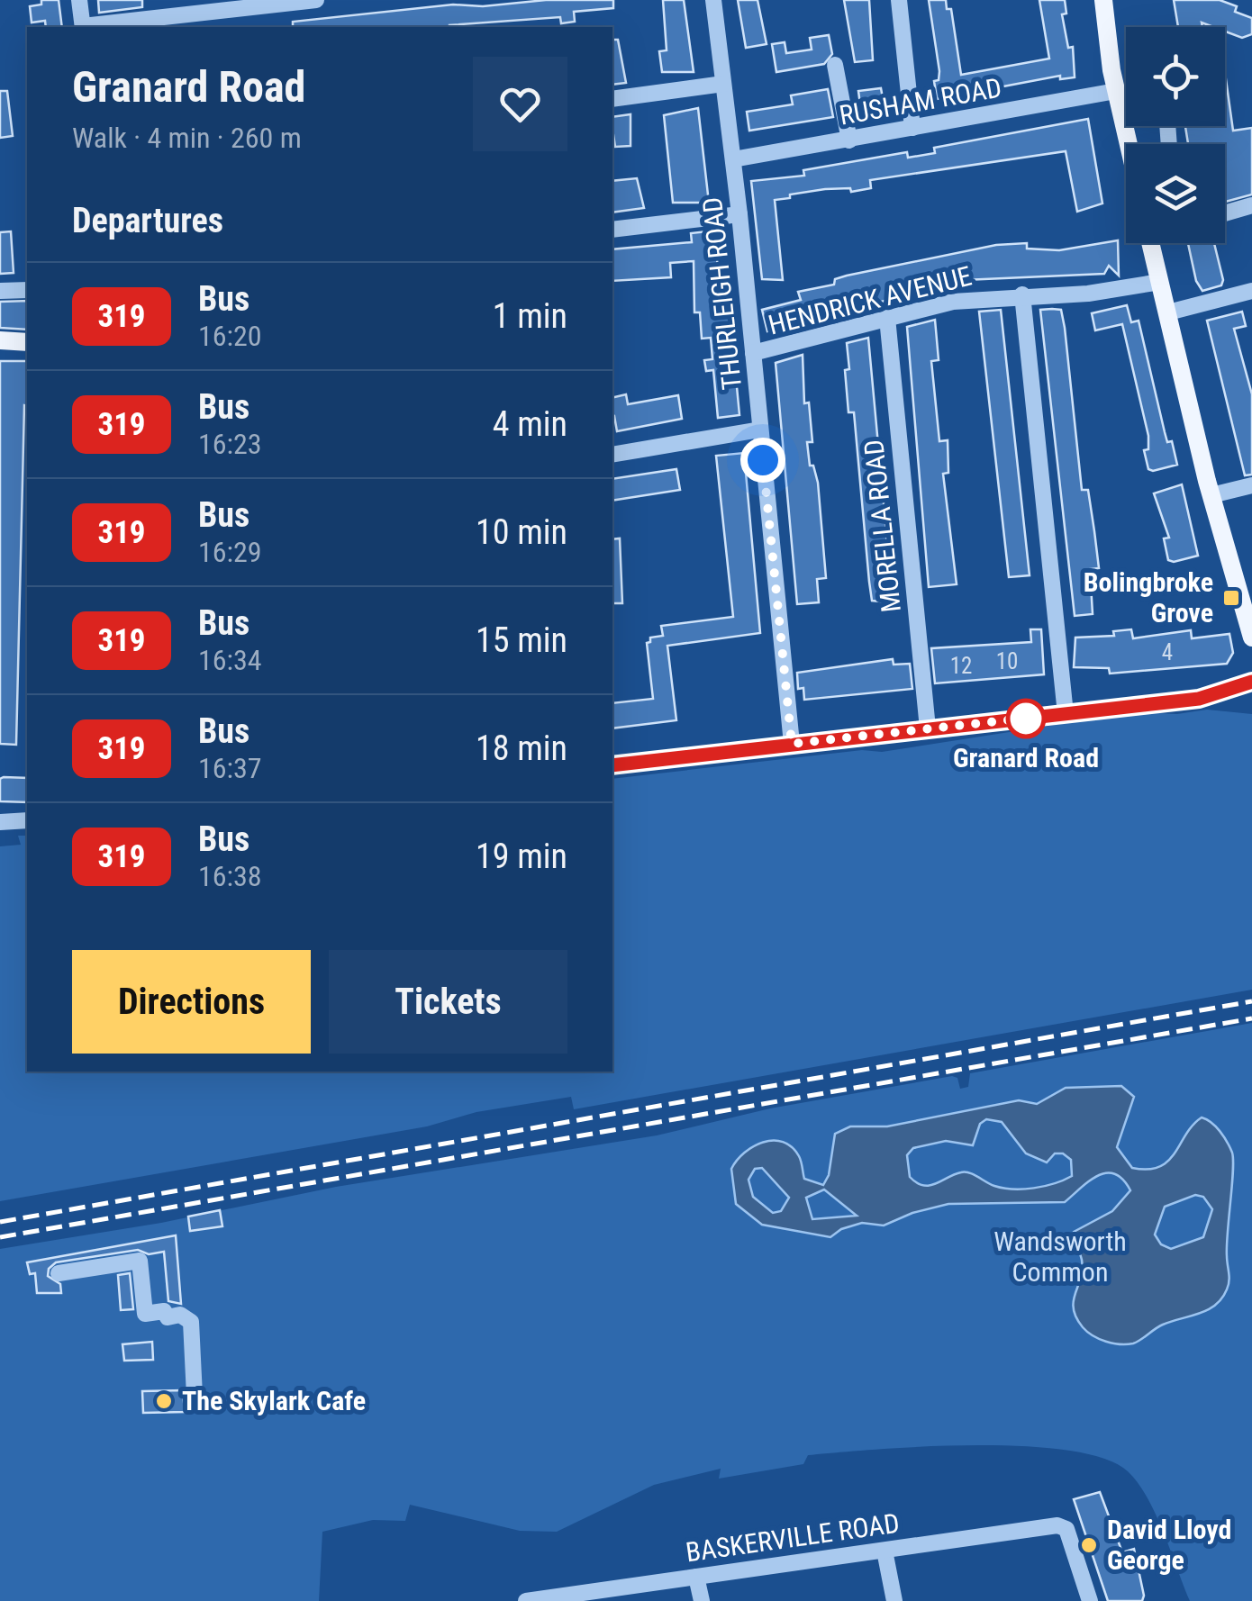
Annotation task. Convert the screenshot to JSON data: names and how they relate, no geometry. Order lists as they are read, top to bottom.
{
  "streets": {
    "street": [
      "RUSHAM ROAD",
      "THURLEIGH ROAD",
      "HENDRICK AVENUE",
      "MORELLA ROAD",
      "BASKERVILLE ROAD"
    ]
  },
  "crossings": [
    ["RUSHAM ROAD", "THURLEIGH ROAD"],
    ["THURLEIGH ROAD", "HENDRICK AVENUE"],
    ["HENDRICK AVENUE", "MORELLA ROAD"]
  ],
  "parks": ["Wandsworth Common"],
  "places": {
    "transit": ["Bolingbroke Grove"],
    "other": ["Granard Road", "The Skylark Cafe", "David Lloyd George"]
  },
  "lines": ["bus line 319"],
  "house_numbers": ["4", "10", "12"],
  "page": {
    "heading": [
      ["Granard Road", "Walk · 4 min · 260 m"],
      "Departures"
    ],
    "list": [
      {
        "mark": "319",
        "name": "Bus",
        "note": "16:20",
        "value": "1 min"
      },
      {
        "mark": "319",
        "name": "Bus",
        "note": "16:23",
        "value": "4 min"
      },
      {
        "mark": "319",
        "name": "Bus",
        "note": "16:29",
        "value": "10 min"
      },
      {
        "mark": "319",
        "name": "Bus",
        "note": "16:34",
        "value": "15 min"
      },
      {
        "mark": "319",
        "name": "Bus",
        "note": "16:37",
        "value": "18 min"
      },
      {
        "mark": "319",
        "name": "Bus",
        "note": "16:38",
        "value": "19 min"
      }
    ],
    "buttons": ["Directions", "Tickets"]
  }
}
